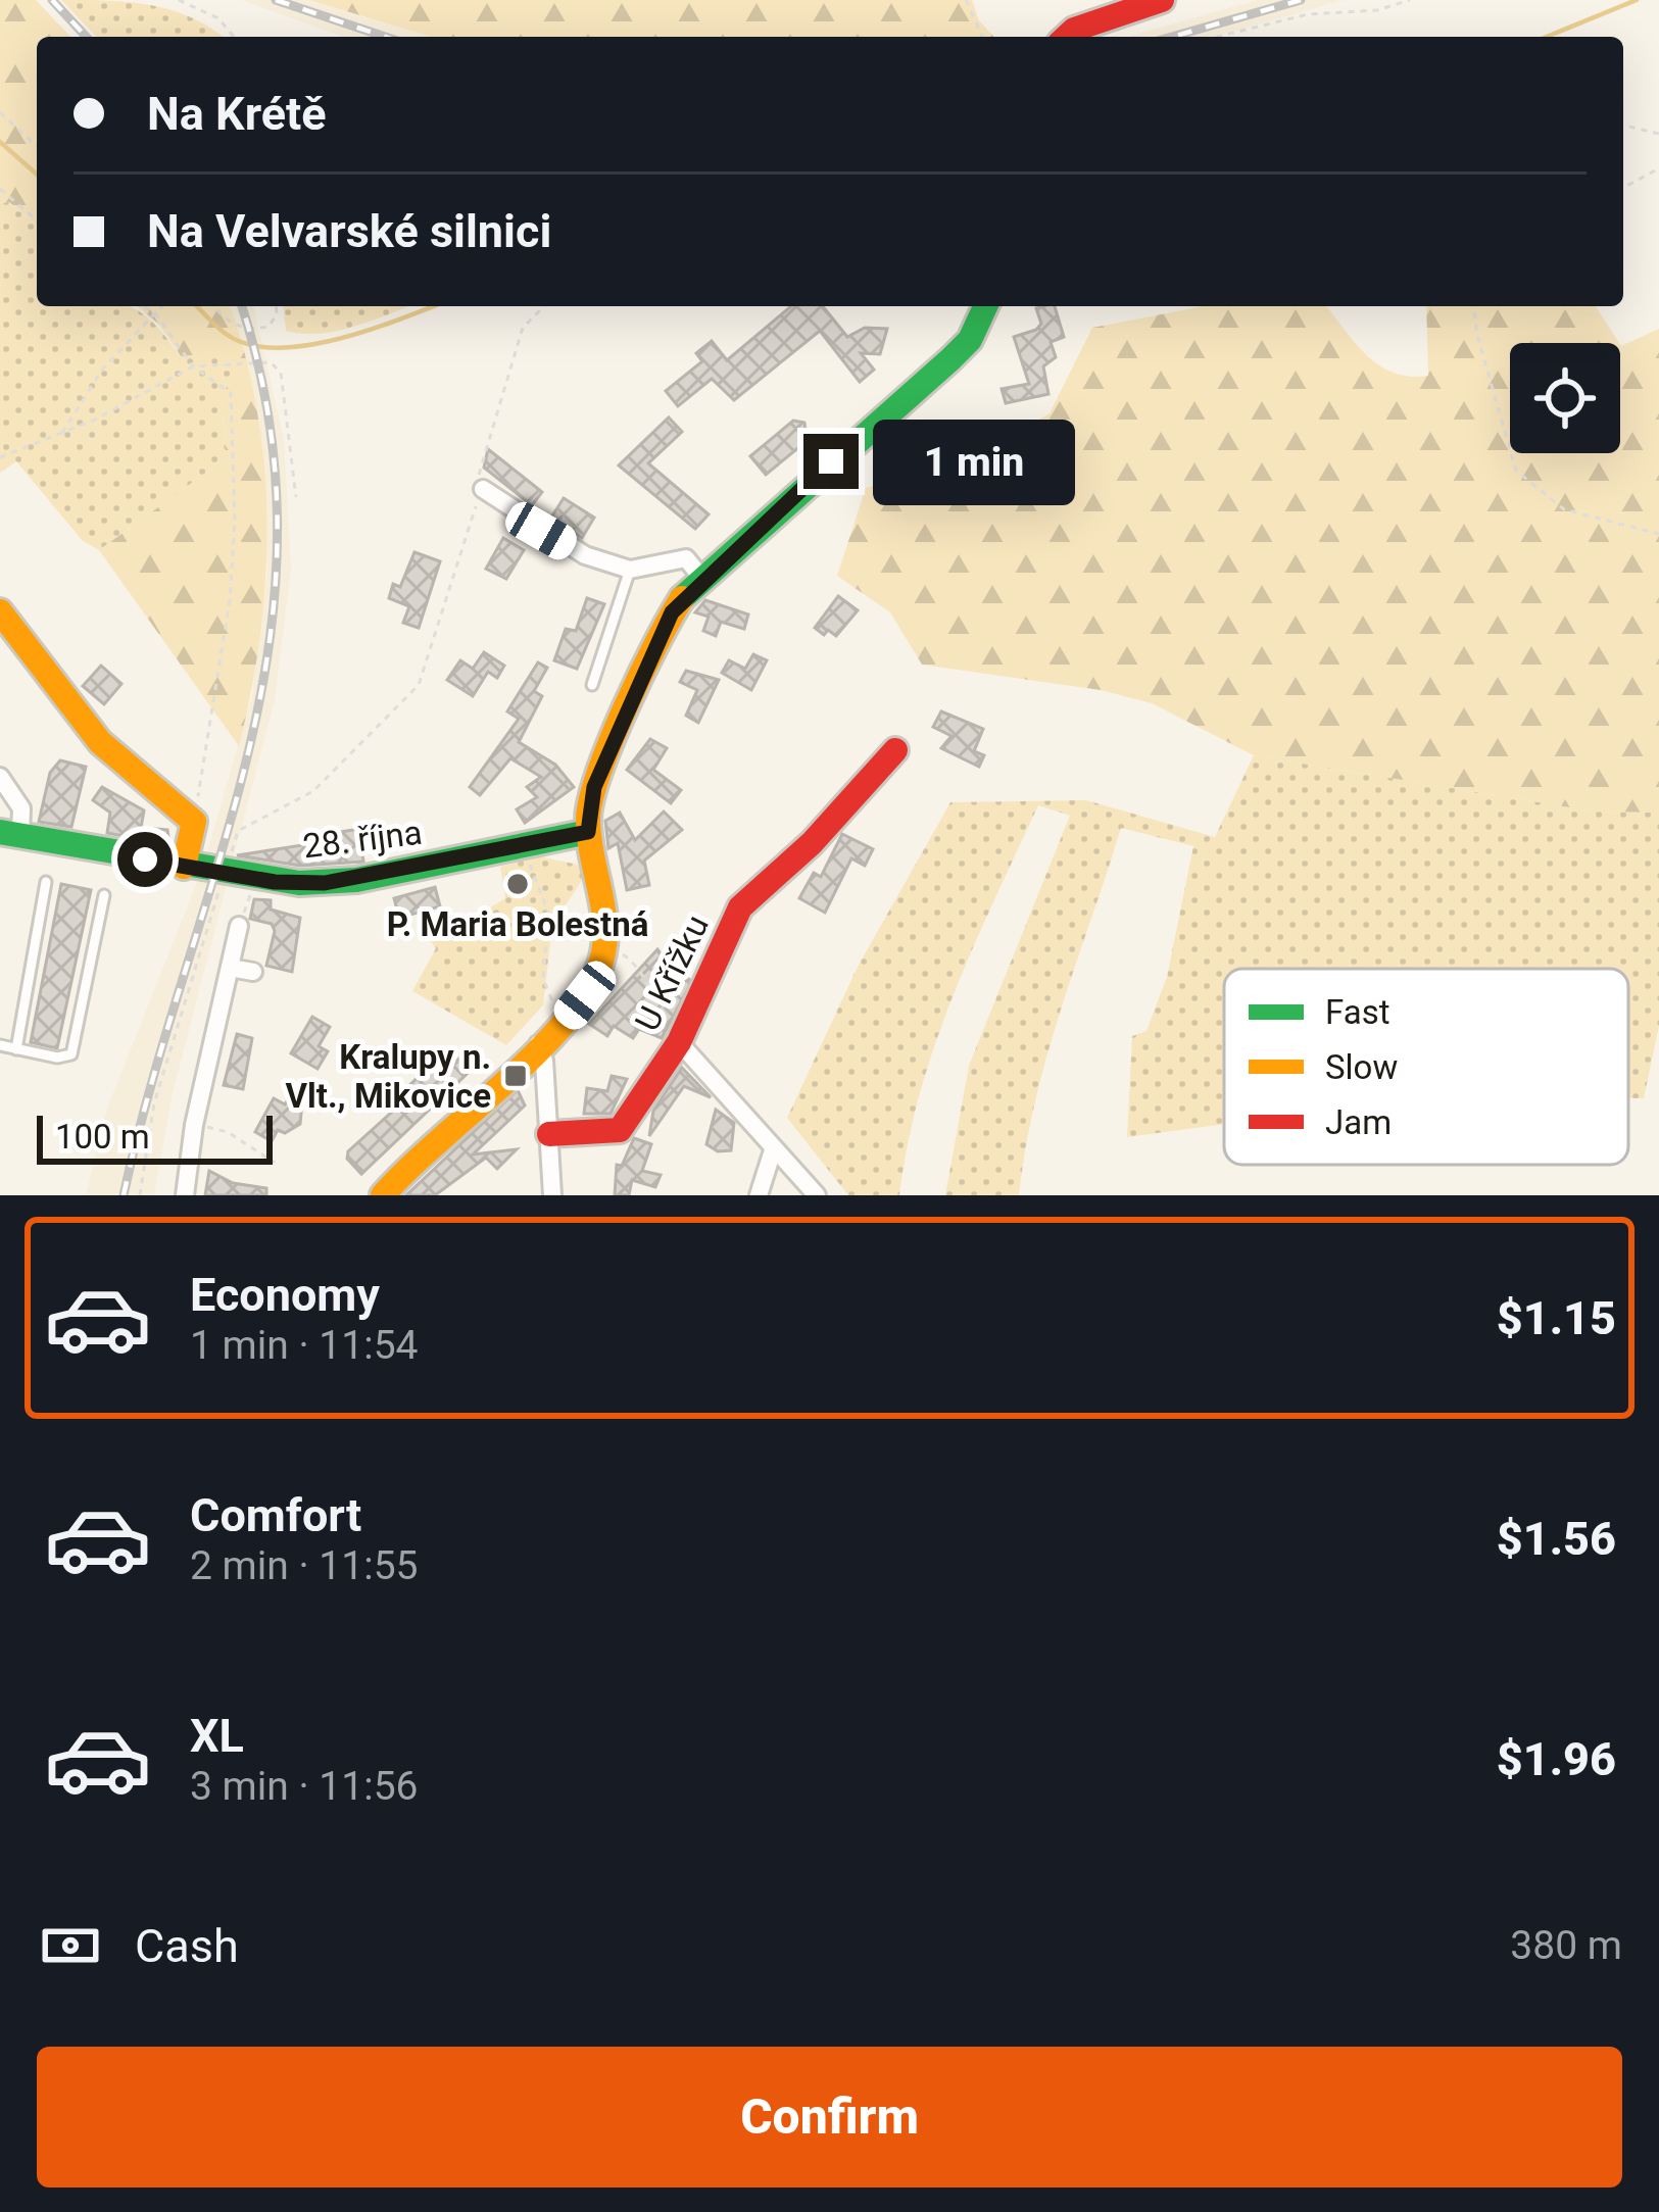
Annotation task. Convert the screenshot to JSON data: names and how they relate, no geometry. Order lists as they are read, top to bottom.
{
  "streets": {
    "main road": ["28. října", "U Křížku"]
  },
  "places": {
    "other": ["P. Maria Bolestná"],
    "transit": ["Kralupy n. Vlt., Mikovice"]
  },
  "legend": ["Fast", "Slow", "Jam"],
  "scale_bar": "100 m",
  "page": {
    "banner": ["Na Krétě", "Na Velvarské silnici"],
    "bubble": "1 min",
    "scale": "100 m",
    "list": [
      {
        "name": "Economy",
        "note": "1 min · 11:54",
        "value": "$1.15"
      },
      {
        "name": "Comfort",
        "note": "2 min · 11:55",
        "value": "$1.56"
      },
      {
        "name": "XL",
        "note": "3 min · 11:56",
        "value": "$1.96"
      }
    ],
    "pay": ["Cash", "380 m"],
    "buttons": "Confirm"
  }
}
